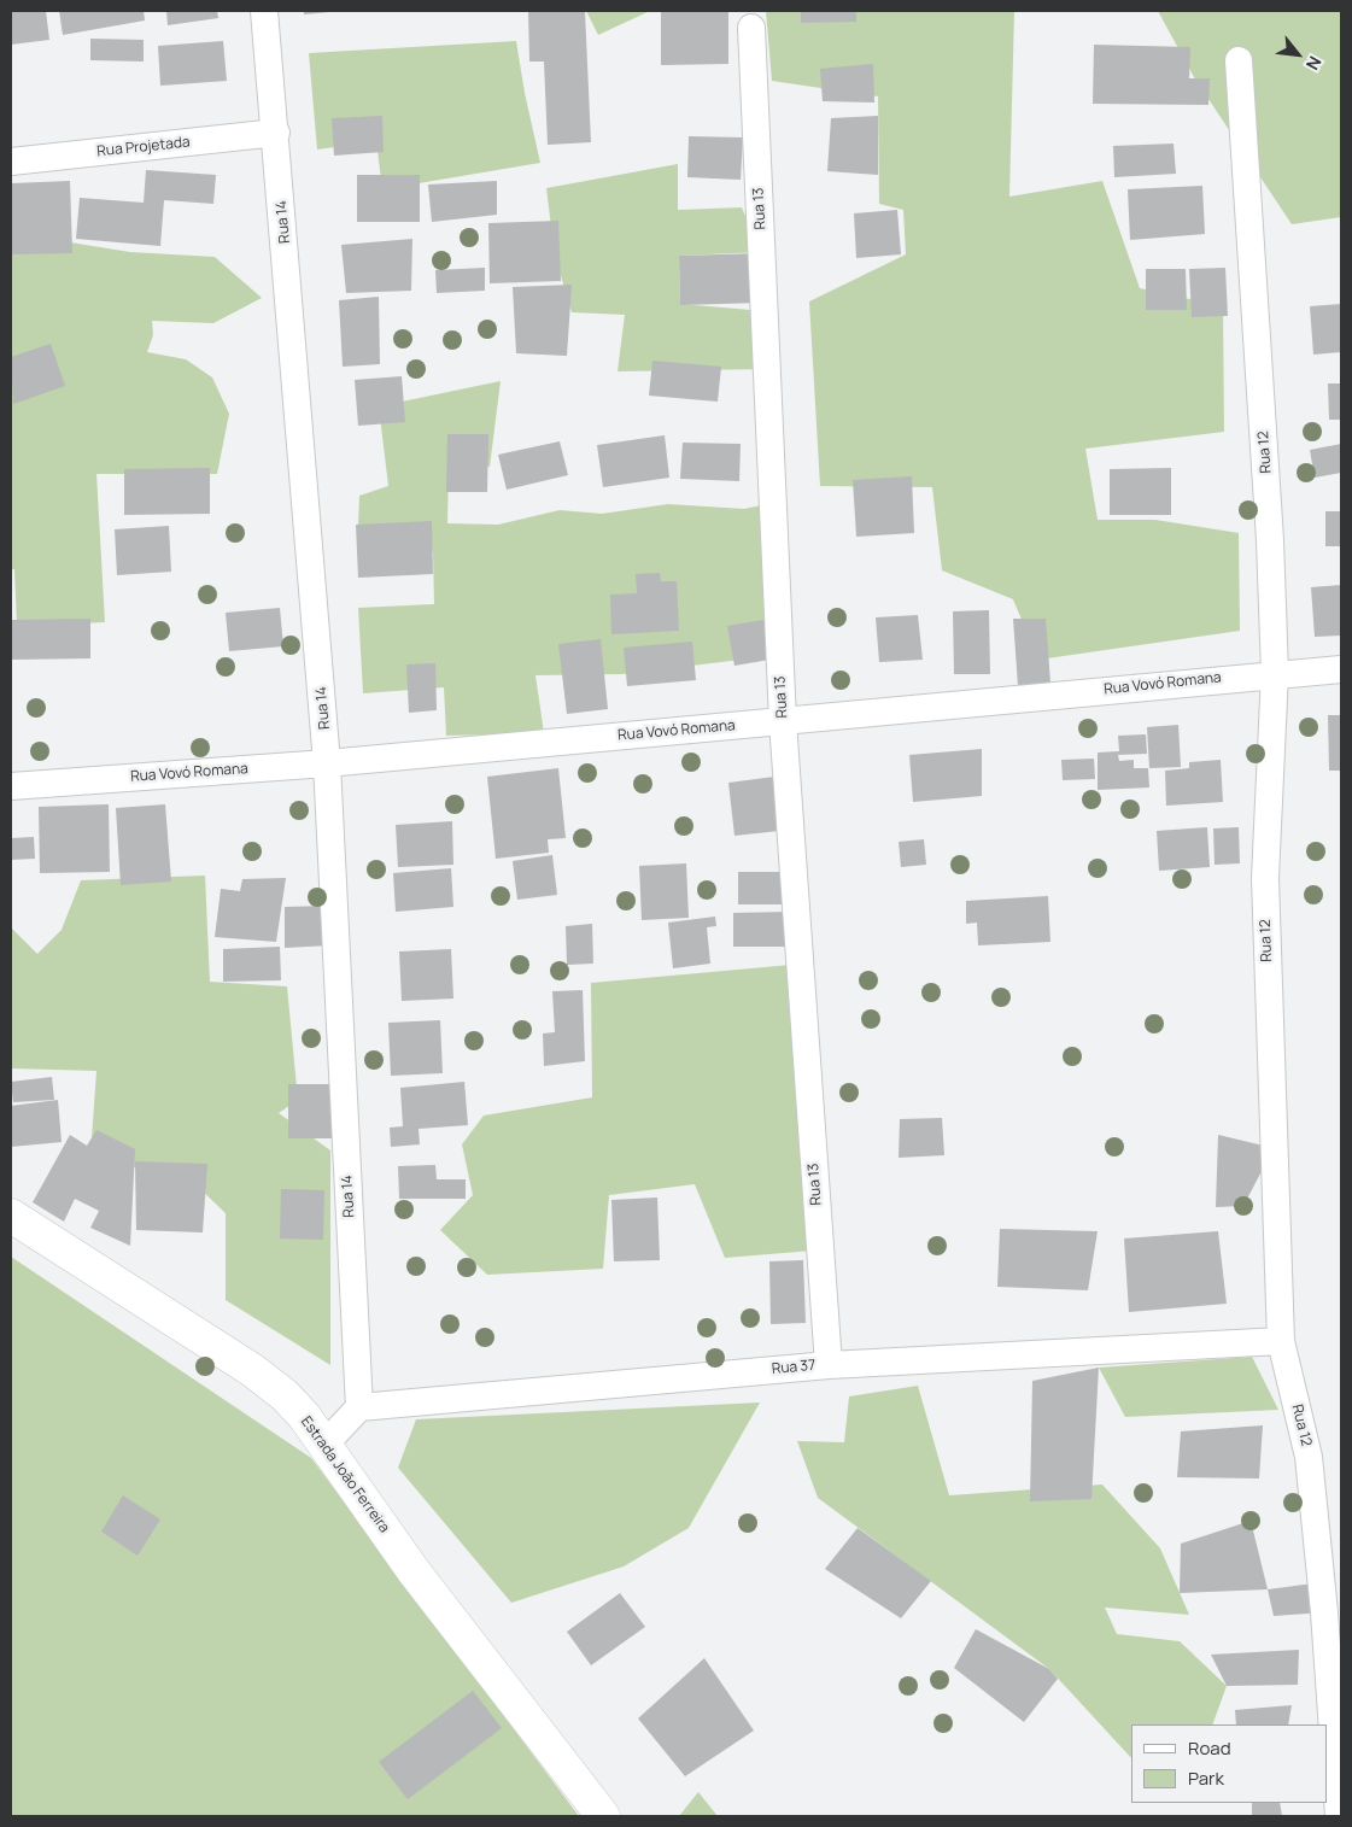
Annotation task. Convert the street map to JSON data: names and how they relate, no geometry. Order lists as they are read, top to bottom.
{
  "streets": {
    "street": [
      "Rua Projetada",
      "Rua 13",
      "Rua 14",
      "Rua 12",
      "Rua Vovó Romana",
      "Rua 37",
      "Estrada João Ferreira"
    ]
  },
  "crossings": [
    ["Rua Projetada", "Rua 14"],
    ["Rua 13", "Rua Vovó Romana"],
    ["Rua 13", "Rua 37"],
    ["Rua 14", "Rua Vovó Romana"],
    ["Rua 14", "Rua 37"],
    ["Rua 12", "Rua Vovó Romana"],
    ["Rua 12", "Rua 37"]
  ],
  "legend": ["Road", "Park"],
  "north": "bottom right"
}
